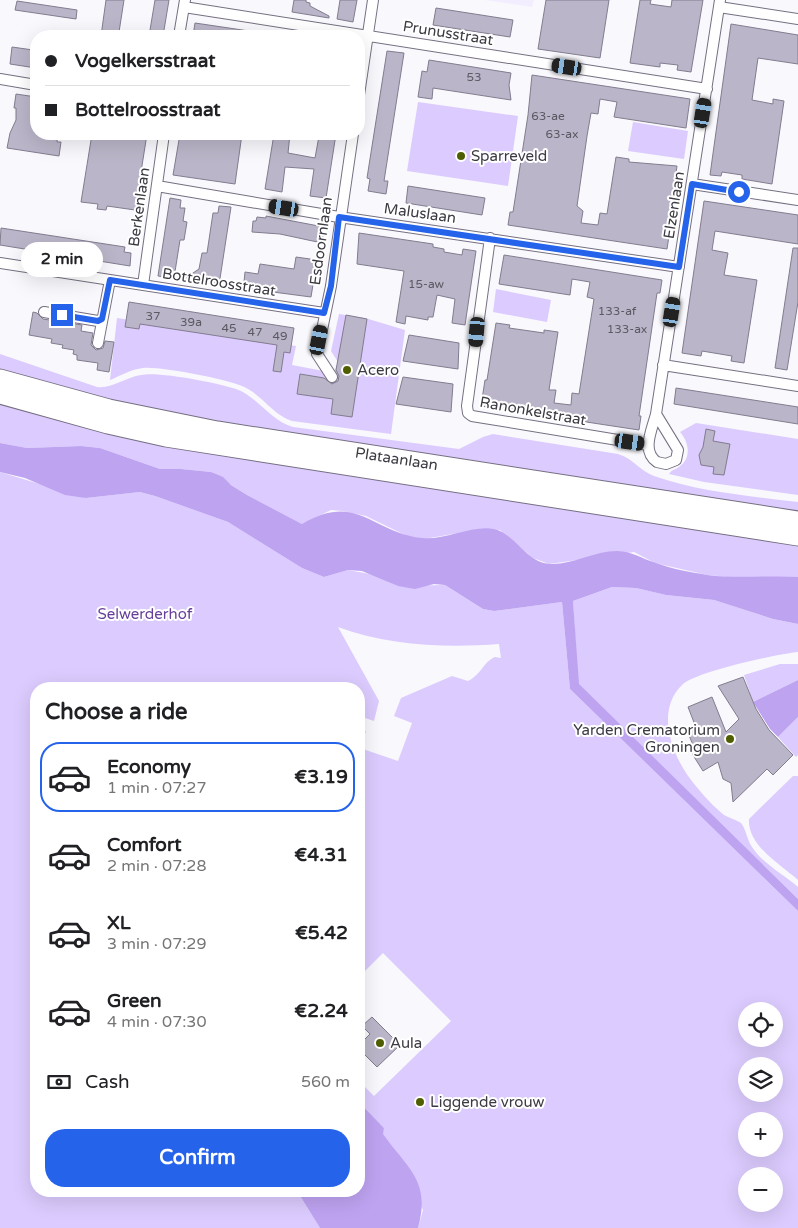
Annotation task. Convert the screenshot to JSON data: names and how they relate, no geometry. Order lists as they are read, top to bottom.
{
  "streets": {
    "highway": ["Plataanlaan"],
    "street": [
      "Prunusstraat",
      "Elzenlaan",
      "Berkenlaan",
      "Maluslaan",
      "Esdoornlaan",
      "Bottelroosstraat",
      "Ranonkelstraat"
    ]
  },
  "crossings": [
    ["Prunusstraat", "Elzenlaan"],
    ["Elzenlaan", "Maluslaan"],
    ["Elzenlaan", "Ranonkelstraat"],
    ["Berkenlaan", "Maluslaan"],
    ["Berkenlaan", "Bottelroosstraat"],
    ["Maluslaan", "Esdoornlaan"],
    ["Maluslaan", "Ranonkelstraat"],
    ["Esdoornlaan", "Bottelroosstraat"]
  ],
  "parks": ["Selwerderhof"],
  "places": [
    "Sparreveld",
    "Acero",
    "Yarden Crematorium Groningen",
    "Aula",
    "Liggende vrouw"
  ],
  "house_numbers": [
    "53",
    "63-ae",
    "63-ax",
    "15-aw",
    "133-af",
    "37",
    "39a",
    "45",
    "133-ax",
    "47",
    "49"
  ],
  "page": {
    "banner": ["Vogelkersstraat", "Bottelroosstraat"],
    "bubble": "2 min",
    "heading": "Choose a ride",
    "list": [
      {
        "name": "Economy",
        "note": "1 min · 07:27",
        "value": "€3.19"
      },
      {
        "name": "Comfort",
        "note": "2 min · 07:28",
        "value": "€4.31"
      },
      {
        "name": "XL",
        "note": "3 min · 07:29",
        "value": "€5.42"
      },
      {
        "name": "Green",
        "note": "4 min · 07:30",
        "value": "€2.24"
      }
    ],
    "map_buttons": ["+", "−"],
    "pay": ["Cash", "560 m"],
    "buttons": "Confirm"
  }
}
